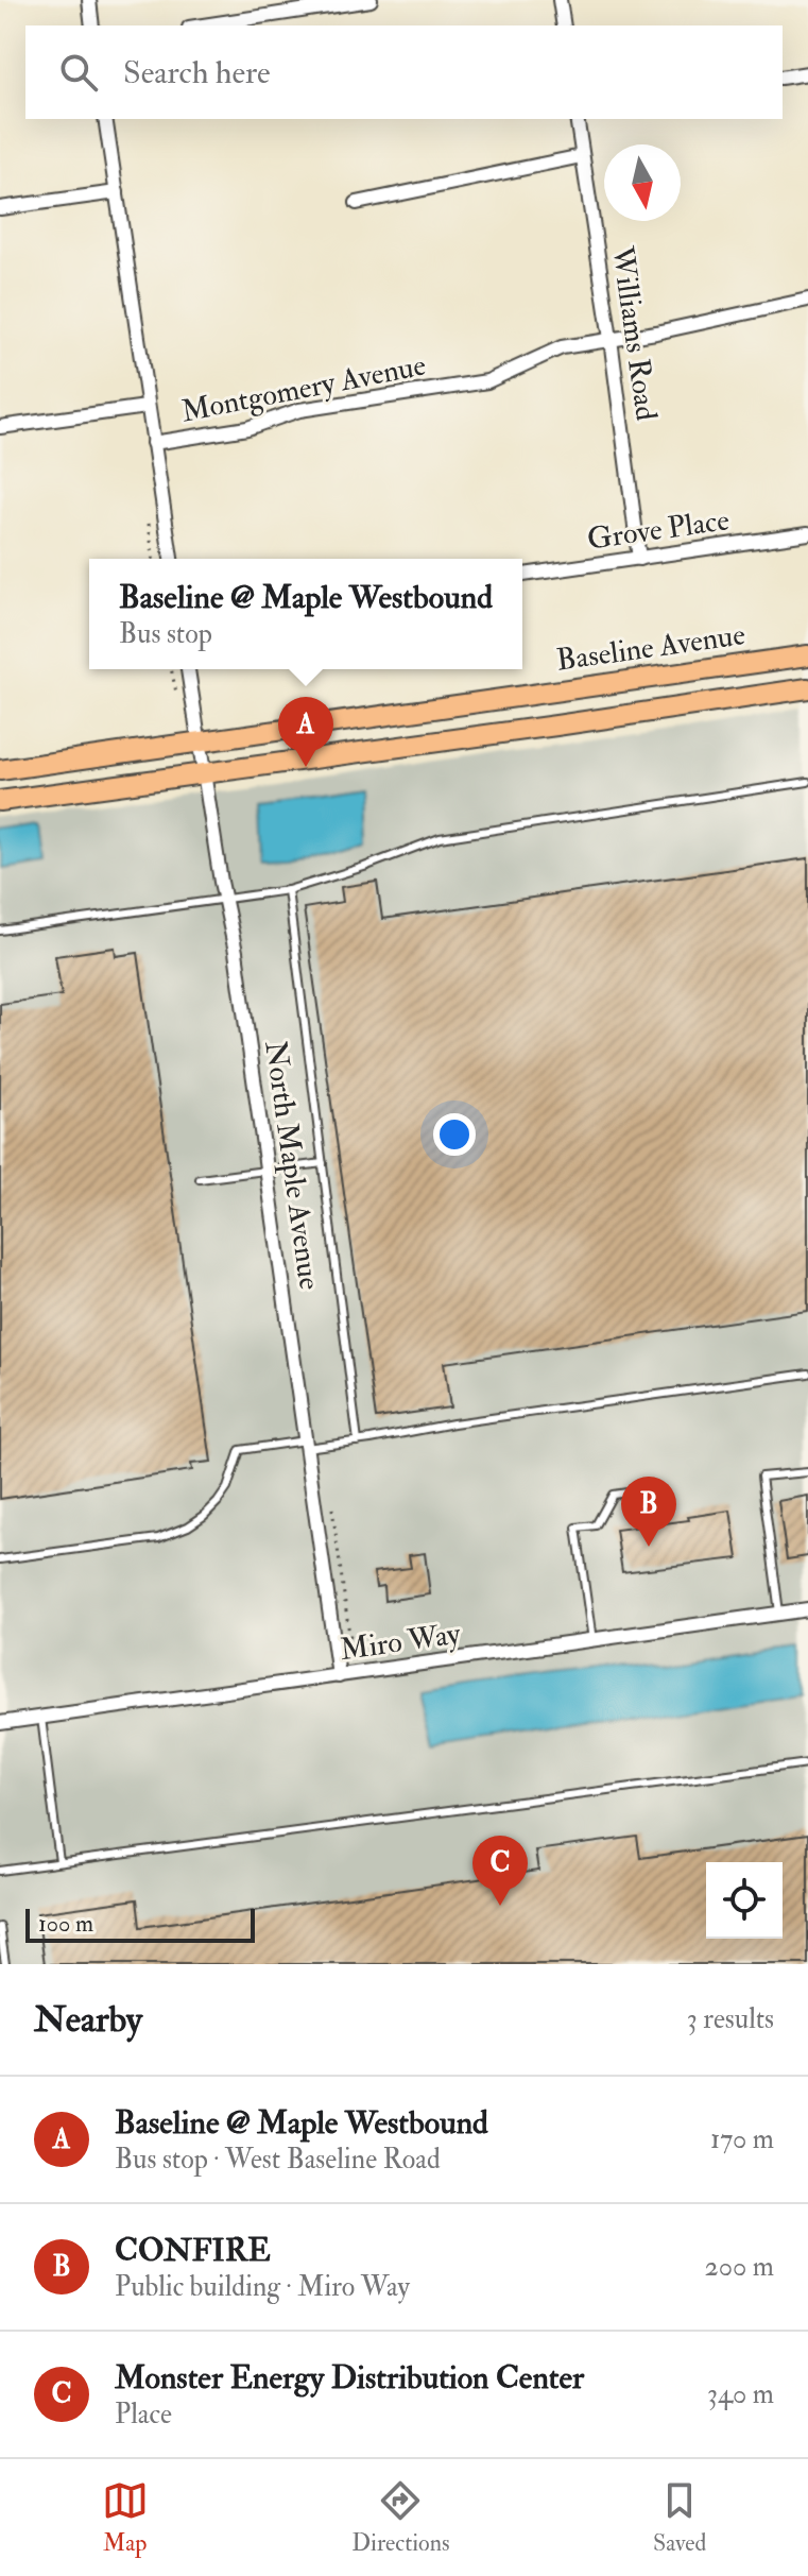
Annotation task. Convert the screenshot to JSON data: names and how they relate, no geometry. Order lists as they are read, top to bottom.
{
  "streets": {
    "main road": ["Baseline Avenue"],
    "street": [
      "Williams Road",
      "Montgomery Avenue",
      "Grove Place",
      "North Maple Avenue",
      "Miro Way"
    ]
  },
  "crossings": [
    ["Williams Road", "Montgomery Avenue"],
    ["Williams Road", "Grove Place"],
    ["Baseline Avenue", "North Maple Avenue"],
    ["North Maple Avenue", "Miro Way"]
  ],
  "scale_bar": "100 m",
  "north": "bottom",
  "page": {
    "search": "Search here",
    "popup": ["Baseline @ Maple Westbound", "Bus stop"],
    "pins": ["A", "B", "C"],
    "scale": "100 m",
    "heading": ["Nearby", "3 results"],
    "list": [
      {
        "mark": "A",
        "name": "Baseline @ Maple Westbound",
        "note": "Bus stop · West Baseline Road",
        "value": "170 m"
      },
      {
        "mark": "B",
        "name": "CONFIRE",
        "note": "Public building · Miro Way",
        "value": "200 m"
      },
      {
        "mark": "C",
        "name": "Monster Energy Distribution Center",
        "note": "Place",
        "value": "340 m"
      }
    ],
    "nav": ["Map", "Directions", "Saved"]
  }
}
